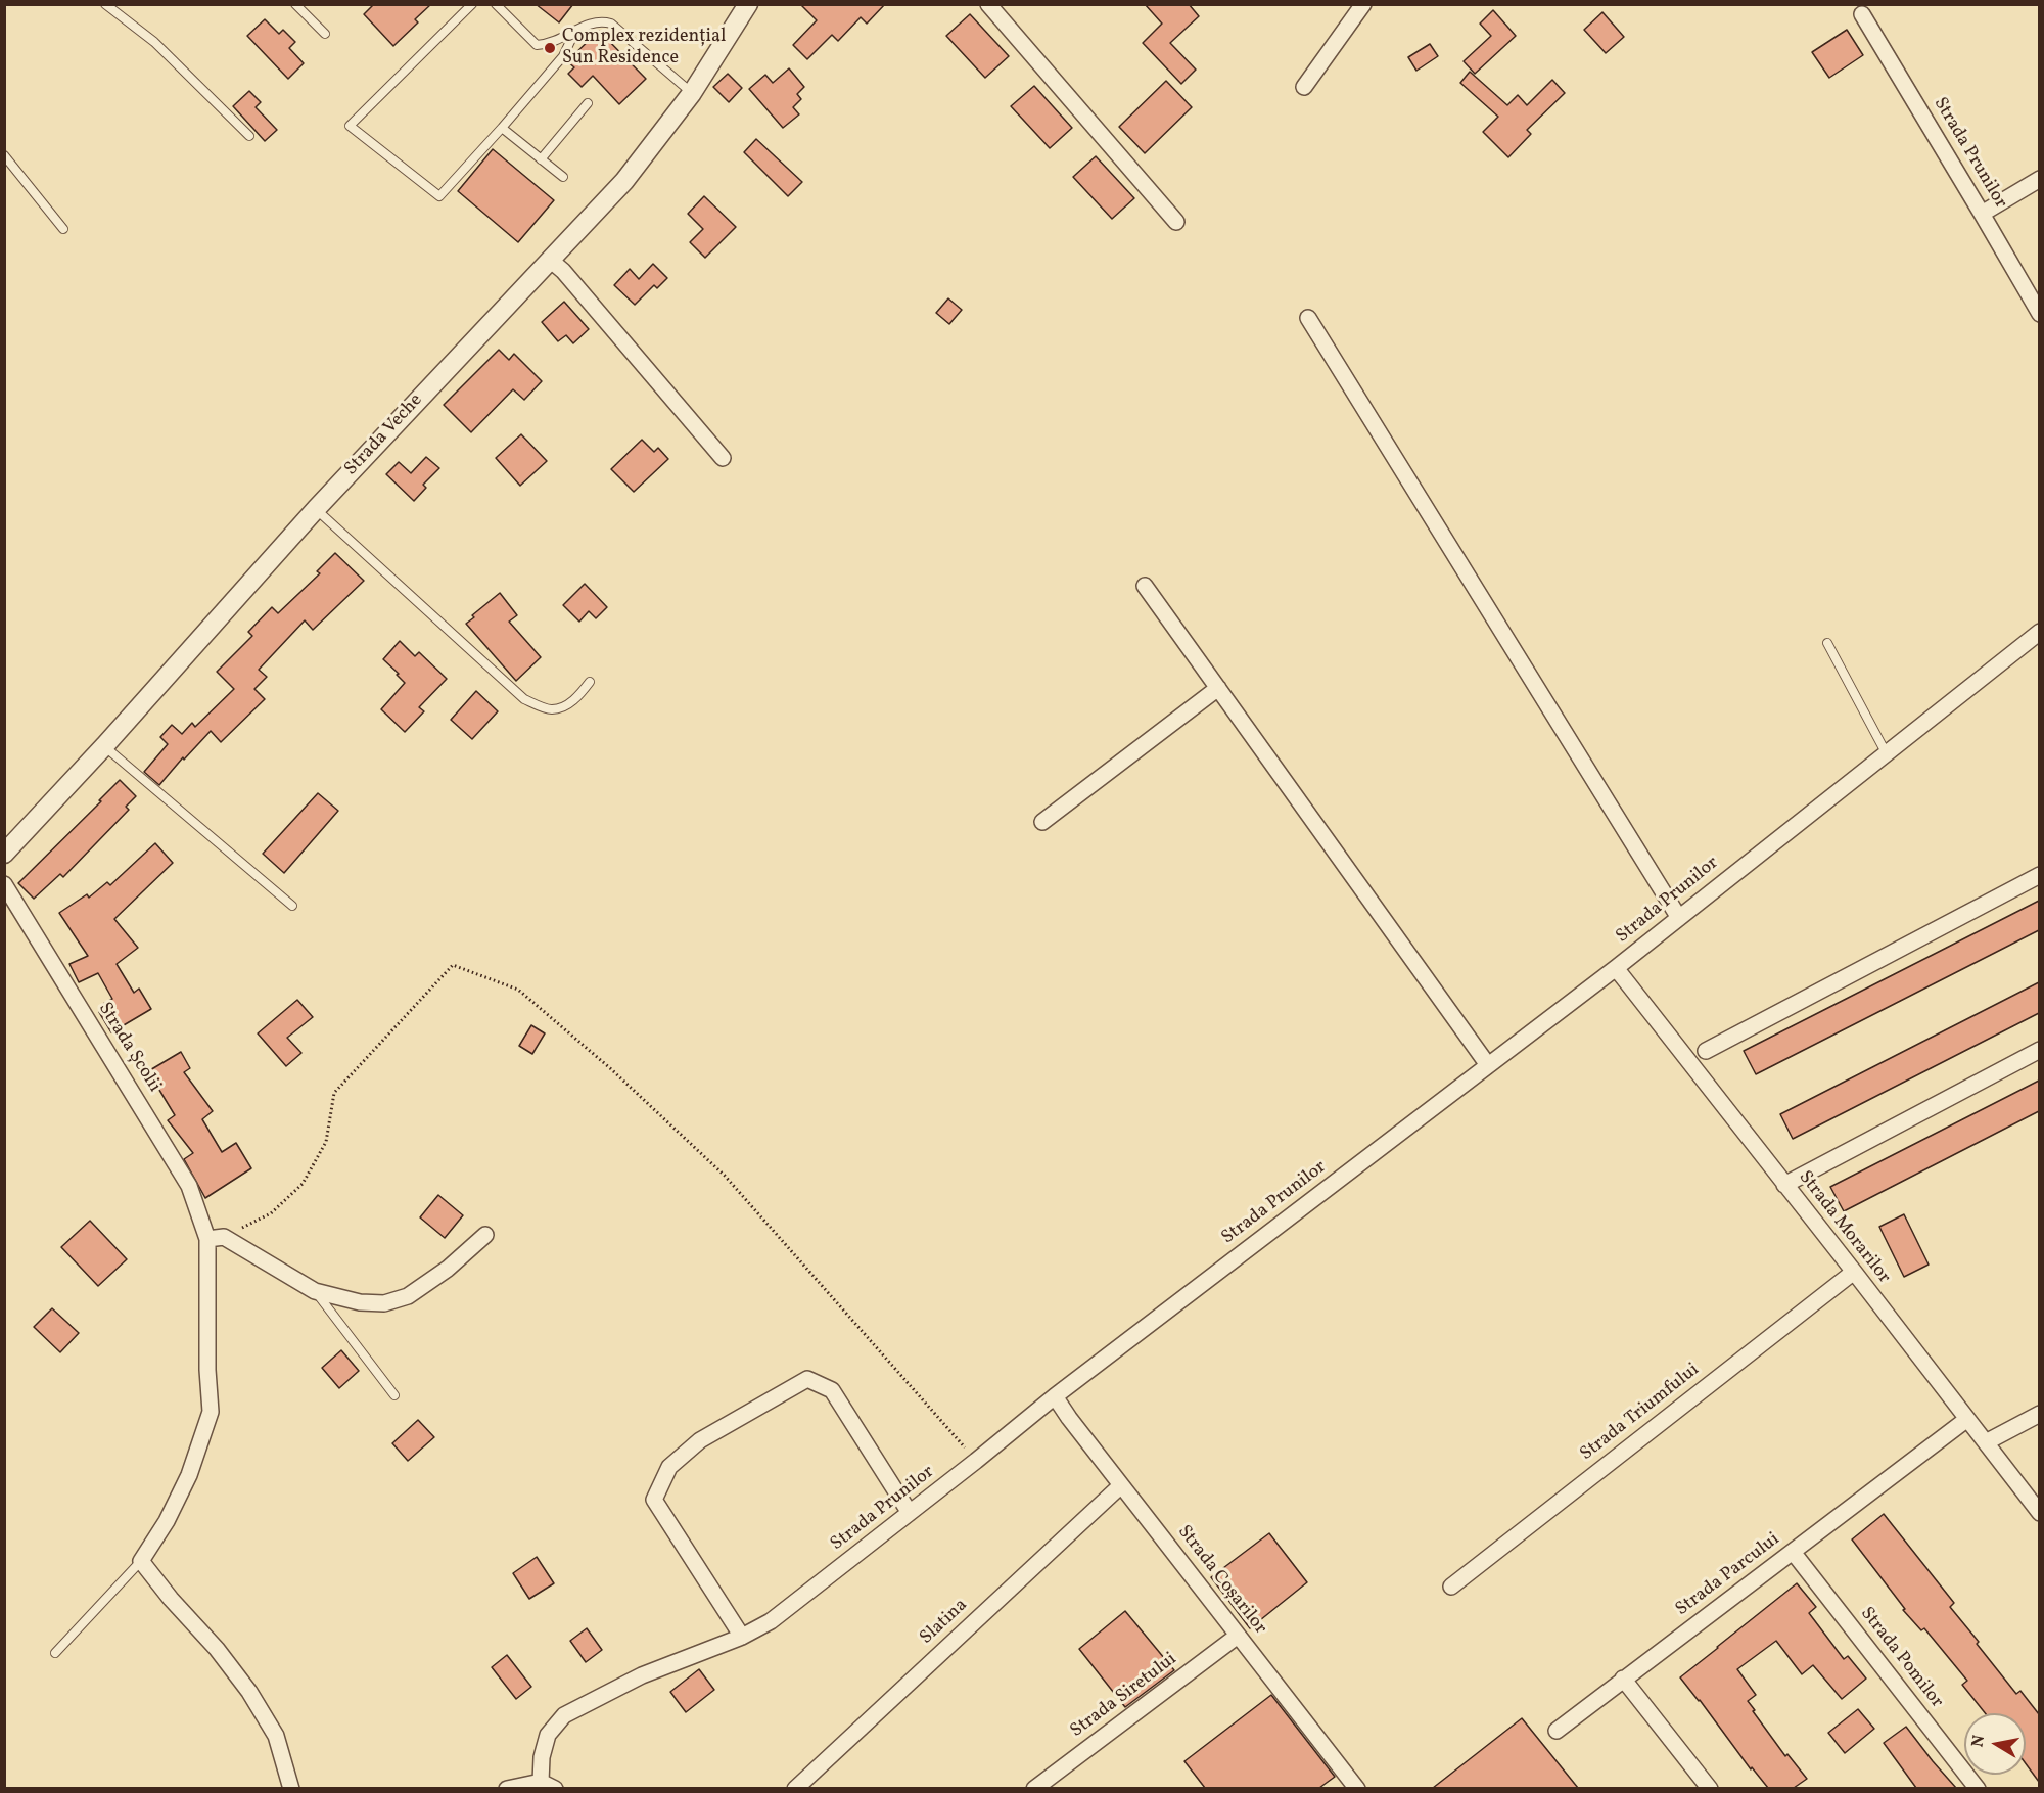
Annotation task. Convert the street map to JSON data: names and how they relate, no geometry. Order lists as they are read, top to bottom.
{
  "streets": {
    "street": [
      "Strada Prunilor",
      "Strada Veche",
      "Strada Școlii",
      "Strada Morarilor",
      "Strada Triumfului",
      "Strada Parcului",
      "Strada Coșarilor",
      "Slatina",
      "Strada Pomilor",
      "Strada Siretului"
    ]
  },
  "crossings": [
    ["Strada Prunilor", "Strada Morarilor"],
    ["Strada Prunilor", "Strada Coșarilor"],
    ["Strada Morarilor", "Strada Triumfului"],
    ["Strada Morarilor", "Strada Parcului"],
    ["Strada Parcului", "Strada Pomilor"],
    ["Strada Coșarilor", "Slatina"],
    ["Strada Coșarilor", "Strada Siretului"]
  ],
  "places": ["Complex rezidențial Sun Residence"],
  "north": "left"
}
